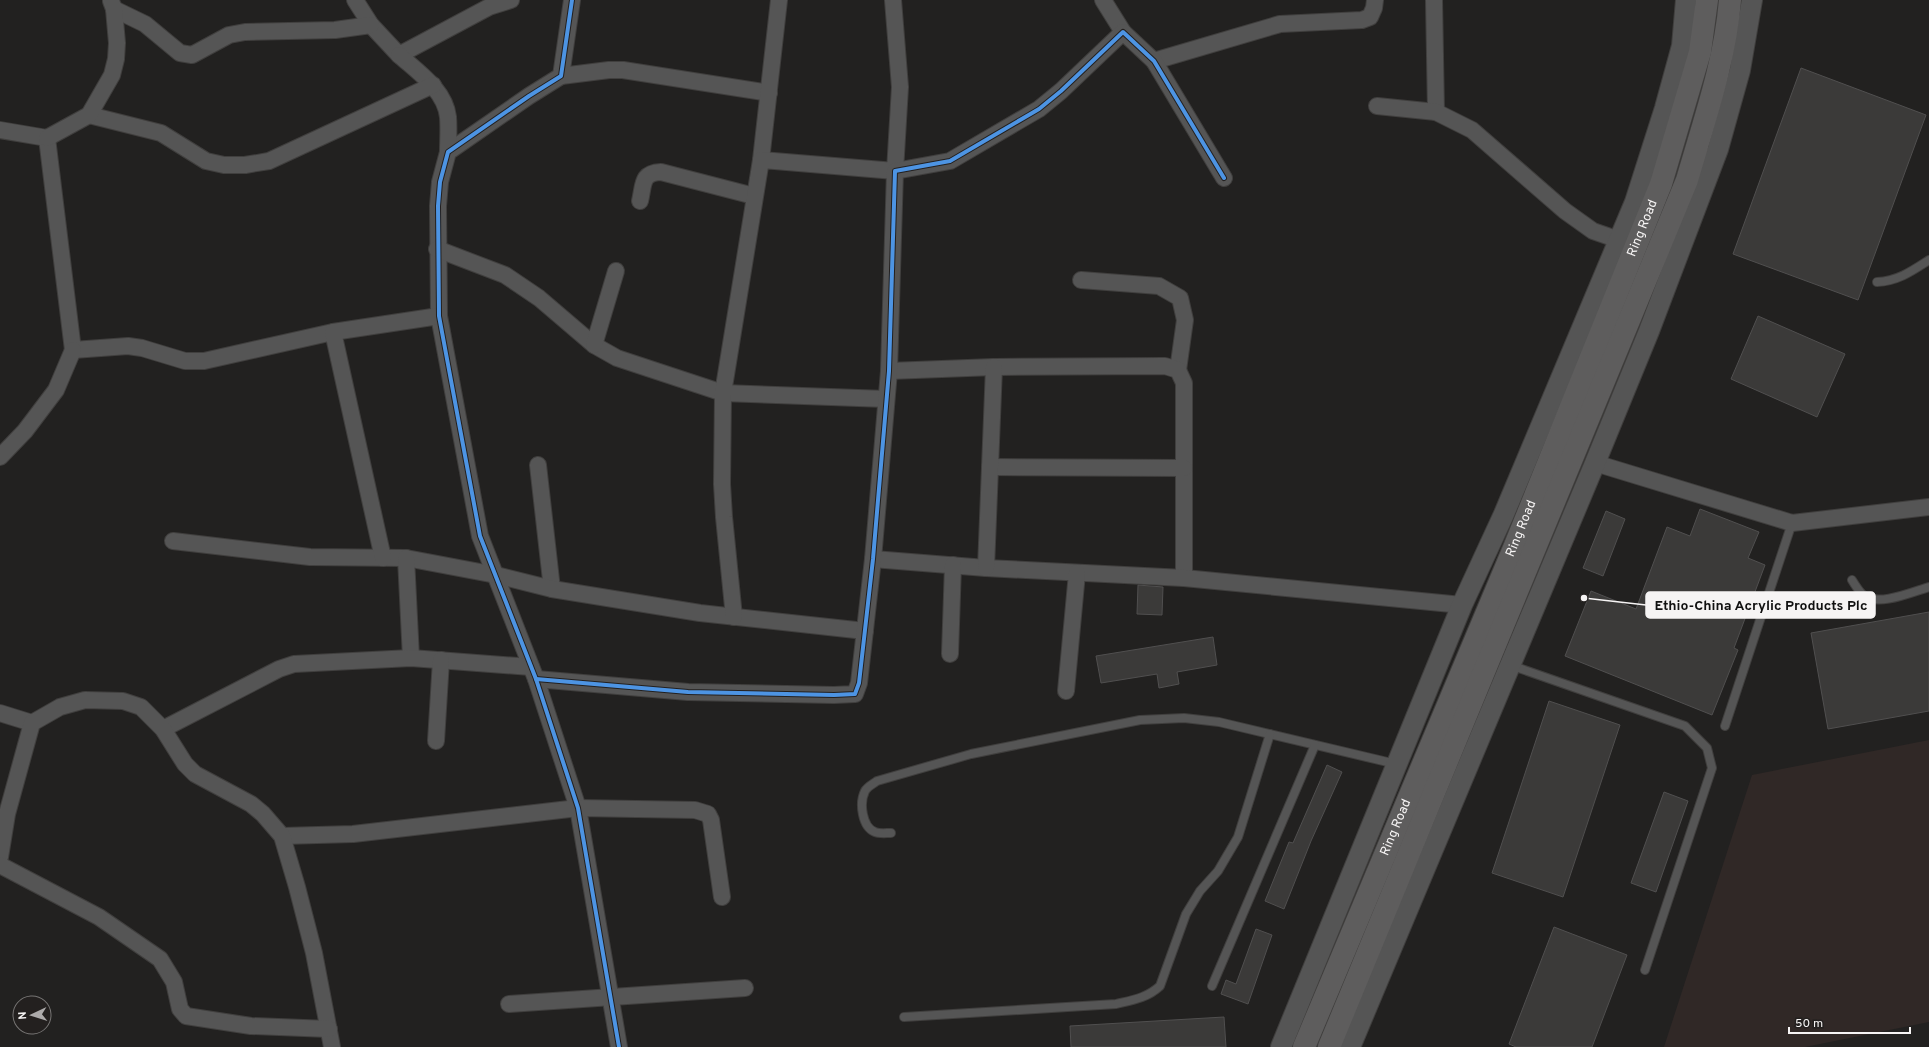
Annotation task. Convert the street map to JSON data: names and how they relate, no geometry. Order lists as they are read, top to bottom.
{
  "streets": {
    "highway": ["Ring Road"]
  },
  "places": ["Ethio-China Acrylic Products Plc"],
  "scale_bar": "50 m",
  "north": "left"
}
